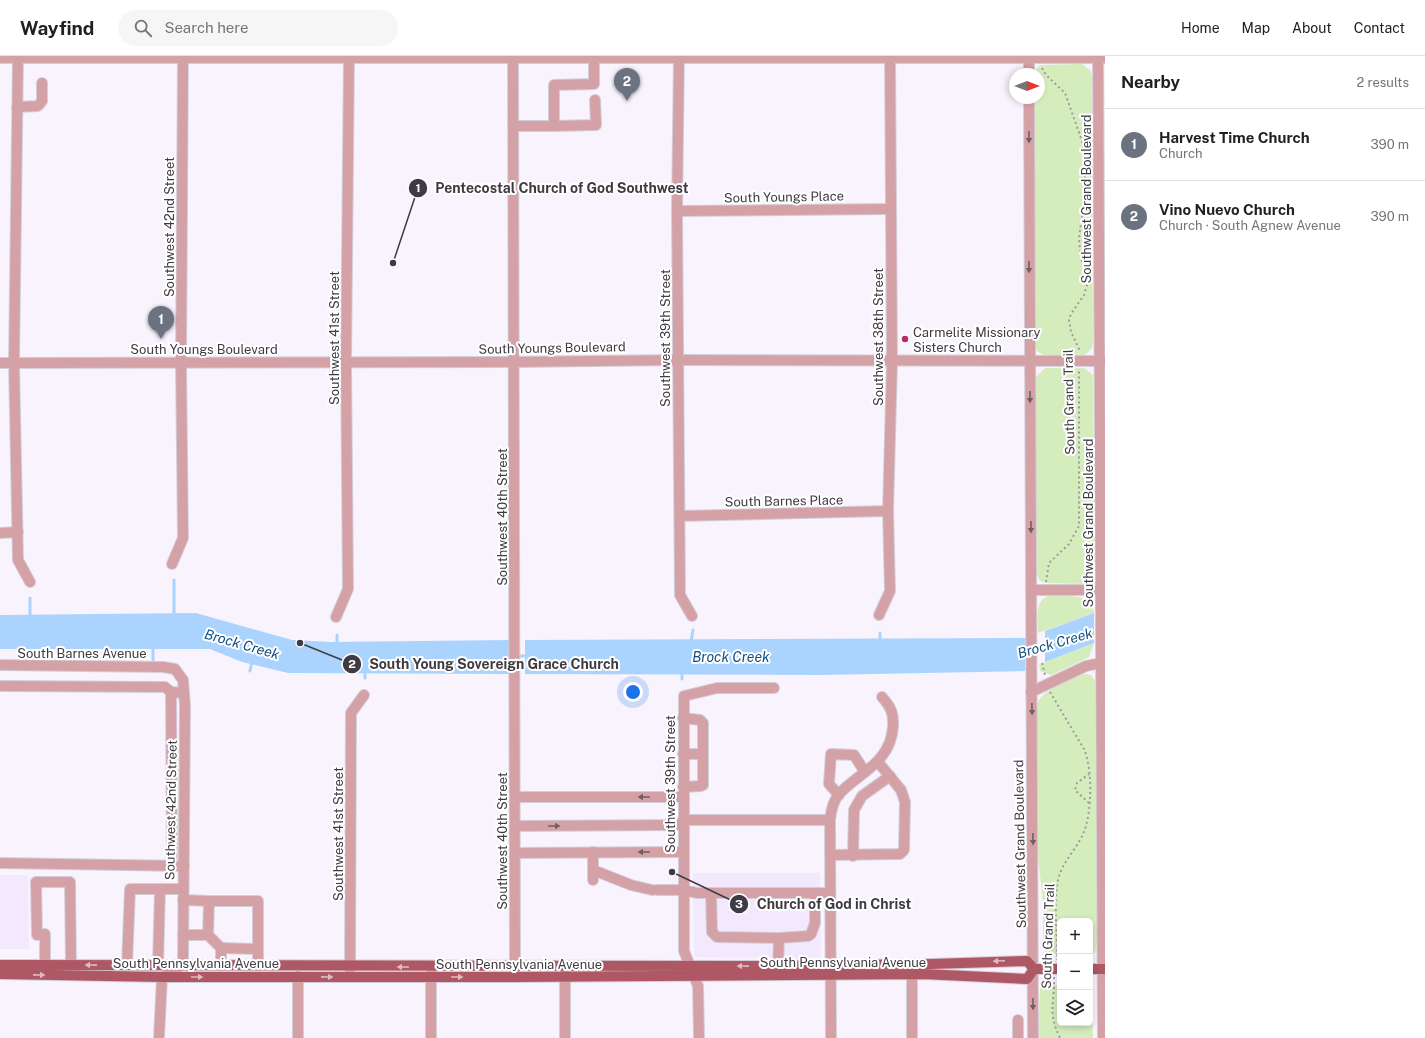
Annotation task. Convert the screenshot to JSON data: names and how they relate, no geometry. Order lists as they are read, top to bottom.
{
  "streets": {
    "main road": ["South Pennsylvania Avenue"],
    "street": [
      "South Youngs Place",
      "Southwest Grand Boulevard",
      "Southwest 42nd Street",
      "Southwest 38th Street",
      "Southwest 41st Street",
      "Southwest 39th Street",
      "South Youngs Boulevard",
      "South Barnes Place",
      "Southwest 40th Street",
      "South Barnes Avenue"
    ],
    "path": ["South Grand Trail"]
  },
  "crossings": [
    ["South Youngs Place", "Southwest 38th Street"],
    ["South Youngs Place", "Southwest 39th Street"],
    ["Southwest Grand Boulevard", "South Youngs Boulevard"],
    ["Southwest Grand Boulevard", "South Pennsylvania Avenue"],
    ["Southwest 42nd Street", "South Youngs Boulevard"],
    ["Southwest 42nd Street", "South Barnes Avenue"],
    ["Southwest 42nd Street", "South Pennsylvania Avenue"],
    ["Southwest 38th Street", "South Youngs Boulevard"],
    ["Southwest 38th Street", "South Barnes Place"],
    ["Southwest 41st Street", "South Youngs Boulevard"],
    ["Southwest 41st Street", "South Pennsylvania Avenue"],
    ["Southwest 39th Street", "South Youngs Boulevard"],
    ["Southwest 39th Street", "South Barnes Place"],
    ["Southwest 39th Street", "South Pennsylvania Avenue"],
    ["South Youngs Boulevard", "South Grand Trail"],
    ["South Youngs Boulevard", "Southwest 40th Street"],
    ["South Grand Trail", "South Pennsylvania Avenue"],
    ["Southwest 40th Street", "South Pennsylvania Avenue"]
  ],
  "water": ["Brock Creek"],
  "places": [
    "Pentecostal Church of God Southwest",
    "Carmelite Missionary Sisters Church",
    "South Young Sovereign Grace Church",
    "Church of God in Christ"
  ],
  "north": "right",
  "page": {
    "header": "Wayfind",
    "search": "Search here",
    "nav": [
      "Home",
      "Map",
      "About",
      "Contact"
    ],
    "heading": ["Nearby", "2 results"],
    "pins": ["2", "1"],
    "list": [
      {
        "mark": "1",
        "name": "Harvest Time Church",
        "note": "Church",
        "value": "390 m"
      },
      {
        "mark": "2",
        "name": "Vino Nuevo Church",
        "note": "Church · South Agnew Avenue",
        "value": "390 m"
      }
    ],
    "map_buttons": ["+", "−"]
  }
}
